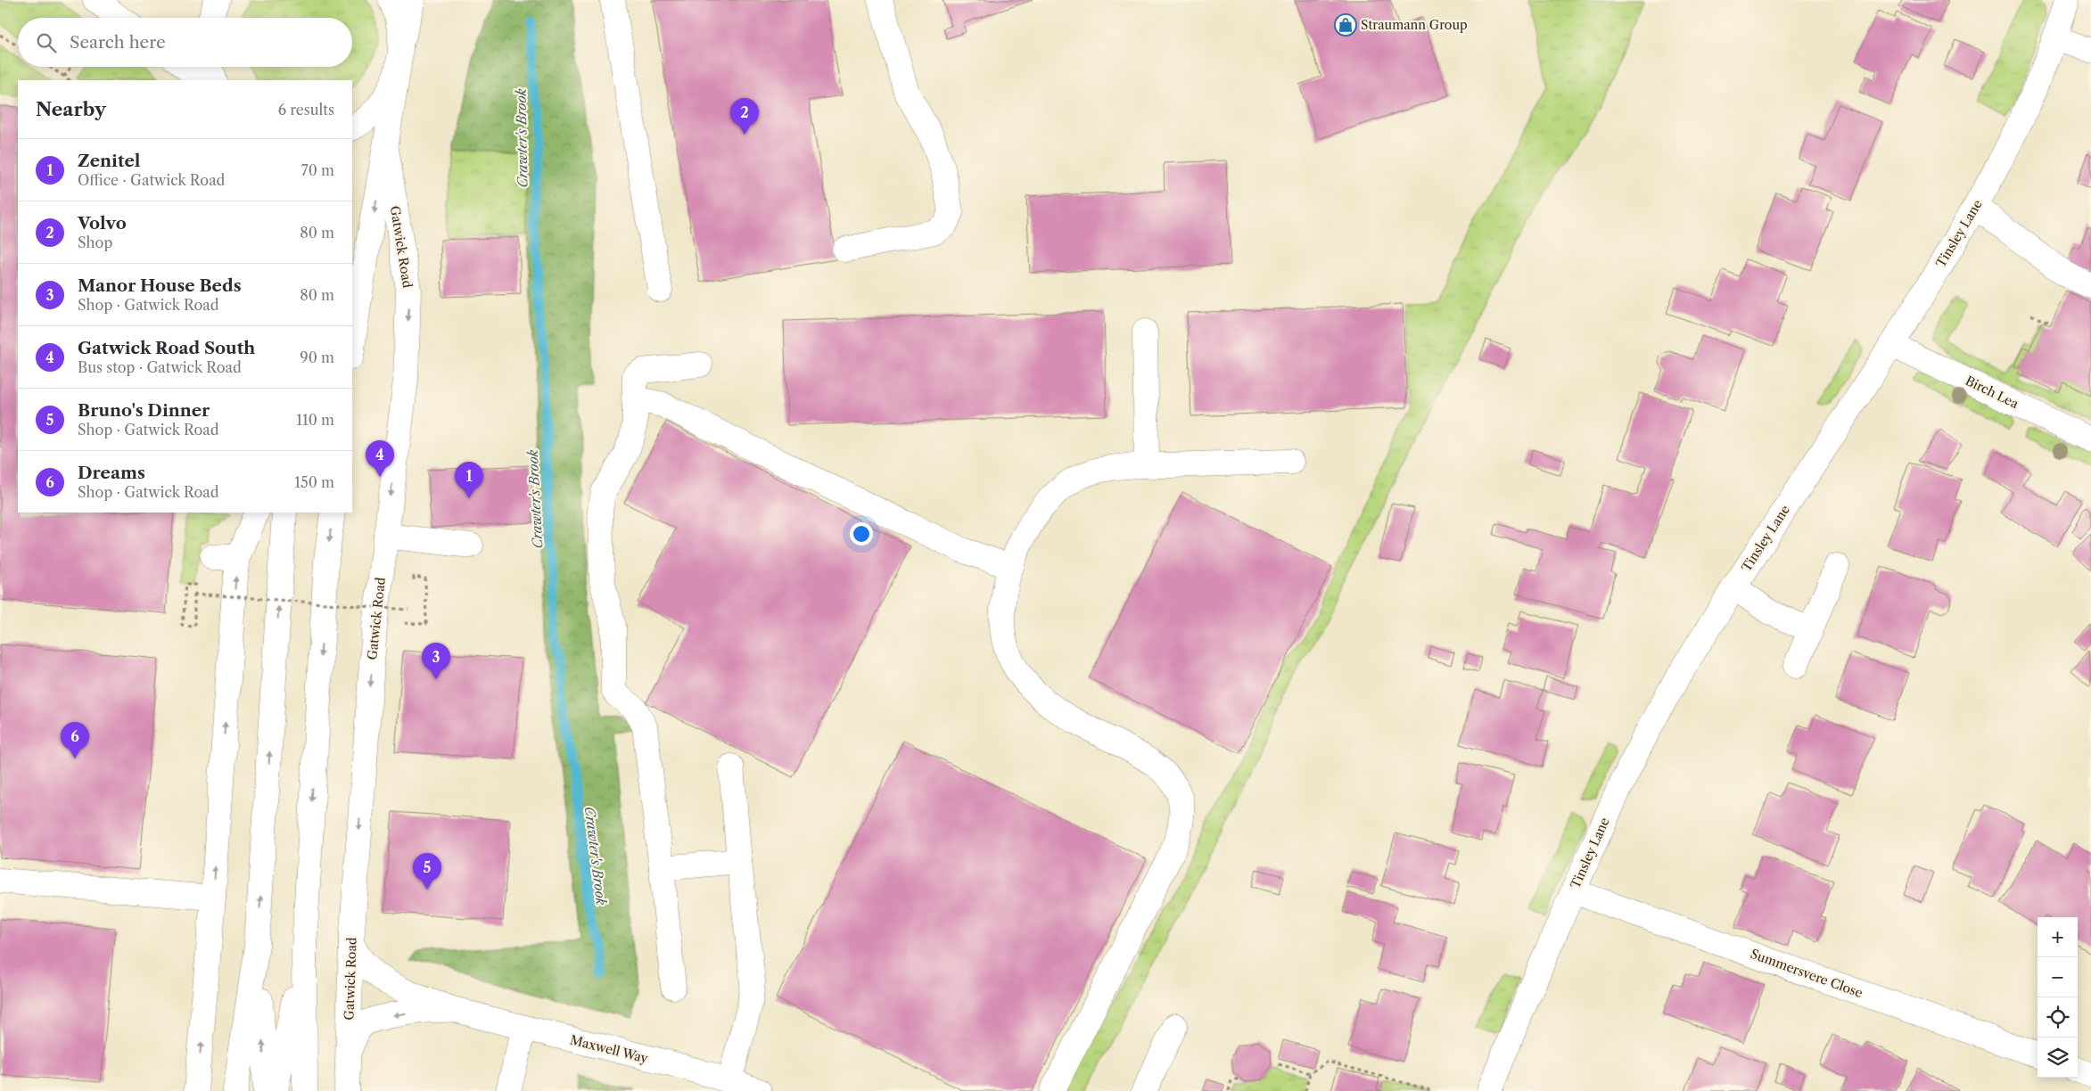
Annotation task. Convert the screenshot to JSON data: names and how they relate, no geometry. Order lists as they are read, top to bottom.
{
  "streets": {
    "street": [
      "Tinsley Lane",
      "Gatwick Road",
      "Birch Lea",
      "Summersvere Close",
      "Maxwell Way"
    ]
  },
  "crossings": [
    ["Tinsley Lane", "Birch Lea"],
    ["Tinsley Lane", "Summersvere Close"],
    ["Gatwick Road", "Maxwell Way"]
  ],
  "water": ["Crawter's Brook"],
  "places": {
    "shop": ["Straumann Group"]
  },
  "page": {
    "search": "Search here",
    "heading": ["Nearby", "6 results"],
    "pins": [
      "2",
      "4",
      "1",
      "3",
      "6",
      "5"
    ],
    "list": [
      {
        "mark": "1",
        "name": "Zenitel",
        "note": "Office · Gatwick Road",
        "value": "70 m"
      },
      {
        "mark": "2",
        "name": "Volvo",
        "note": "Shop",
        "value": "80 m"
      },
      {
        "mark": "3",
        "name": "Manor House Beds",
        "note": "Shop · Gatwick Road",
        "value": "80 m"
      },
      {
        "mark": "4",
        "name": "Gatwick Road South",
        "note": "Bus stop · Gatwick Road",
        "value": "90 m"
      },
      {
        "mark": "5",
        "name": "Bruno's Dinner",
        "note": "Shop · Gatwick Road",
        "value": "110 m"
      },
      {
        "mark": "6",
        "name": "Dreams",
        "note": "Shop · Gatwick Road",
        "value": "150 m"
      }
    ],
    "map_buttons": ["+", "−"]
  }
}
